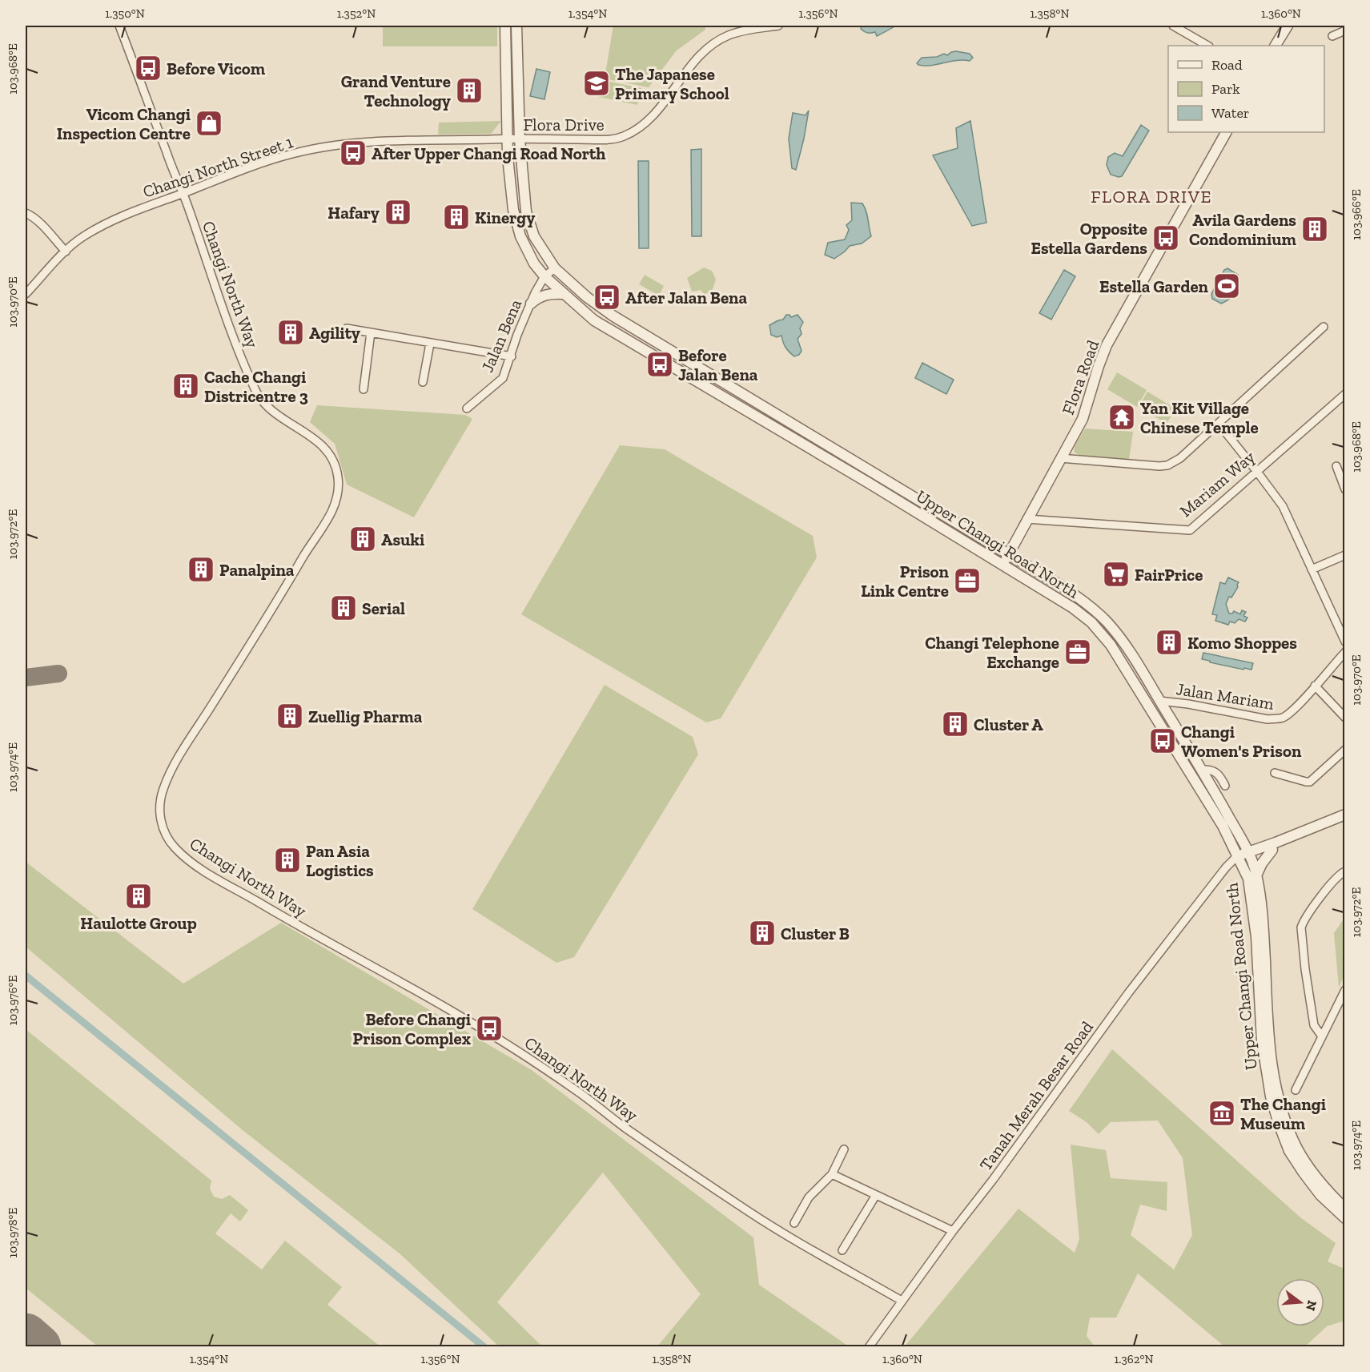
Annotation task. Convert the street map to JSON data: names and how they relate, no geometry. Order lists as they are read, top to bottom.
{
  "streets": {
    "street": [
      "Flora Drive",
      "Changi North Street 1",
      "Changi North Way",
      "Jalan Bena",
      "Flora Road",
      "Mariam Way",
      "Upper Changi Road North",
      "Jalan Mariam",
      "Tanah Merah Besar Road"
    ]
  },
  "crossings": [
    ["Flora Drive", "Changi North Street 1"],
    ["Flora Drive", "Upper Changi Road North"],
    ["Changi North Street 1", "Changi North Way"],
    ["Changi North Street 1", "Upper Changi Road North"],
    ["Changi North Way", "Tanah Merah Besar Road"],
    ["Jalan Bena", "Upper Changi Road North"],
    ["Upper Changi Road North", "Jalan Mariam"],
    ["Upper Changi Road North", "Tanah Merah Besar Road"]
  ],
  "districts": ["FLORA DRIVE"],
  "places": {
    "bus stop": [
      "Before Vicom",
      "After Upper Changi Road North",
      "Opposite Estella Gardens",
      "After Jalan Bena",
      "Before Jalan Bena",
      "Changi Women's Prison",
      "Before Changi Prison Complex"
    ],
    "school or university": ["The Japanese Primary School"],
    "building": [
      "Grand Venture Technology",
      "Hafary",
      "Kinergy",
      "Avila Gardens Condominium",
      "Agility",
      "Cache Changi Districentre 3",
      "Asuki",
      "Panalpina",
      "Serial",
      "Komo Shoppes",
      "Zuellig Pharma",
      "Cluster A",
      "Pan Asia Logistics",
      "Haulotte Group",
      "Cluster B"
    ],
    "shop": ["Vicom Changi Inspection Centre"],
    "sports": ["Estella Garden"],
    "temple": ["Yan Kit Village Chinese Temple"],
    "supermarket": ["FairPrice"],
    "office": ["Prison Link Centre", "Changi Telephone Exchange"],
    "museum": ["The Changi Museum"]
  },
  "legend": ["Road", "Park", "Water"],
  "north": "right",
  "coordinates": [
    "1.350°N",
    "1.352°N",
    "1.354°N",
    "1.356°N",
    "1.358°N",
    "1.360°N",
    "103.968°E",
    "103.966°E",
    "103.970°E",
    "103.972°E",
    "103.974°E",
    "103.976°E",
    "103.978°E",
    "1.362°N"
  ]
}
